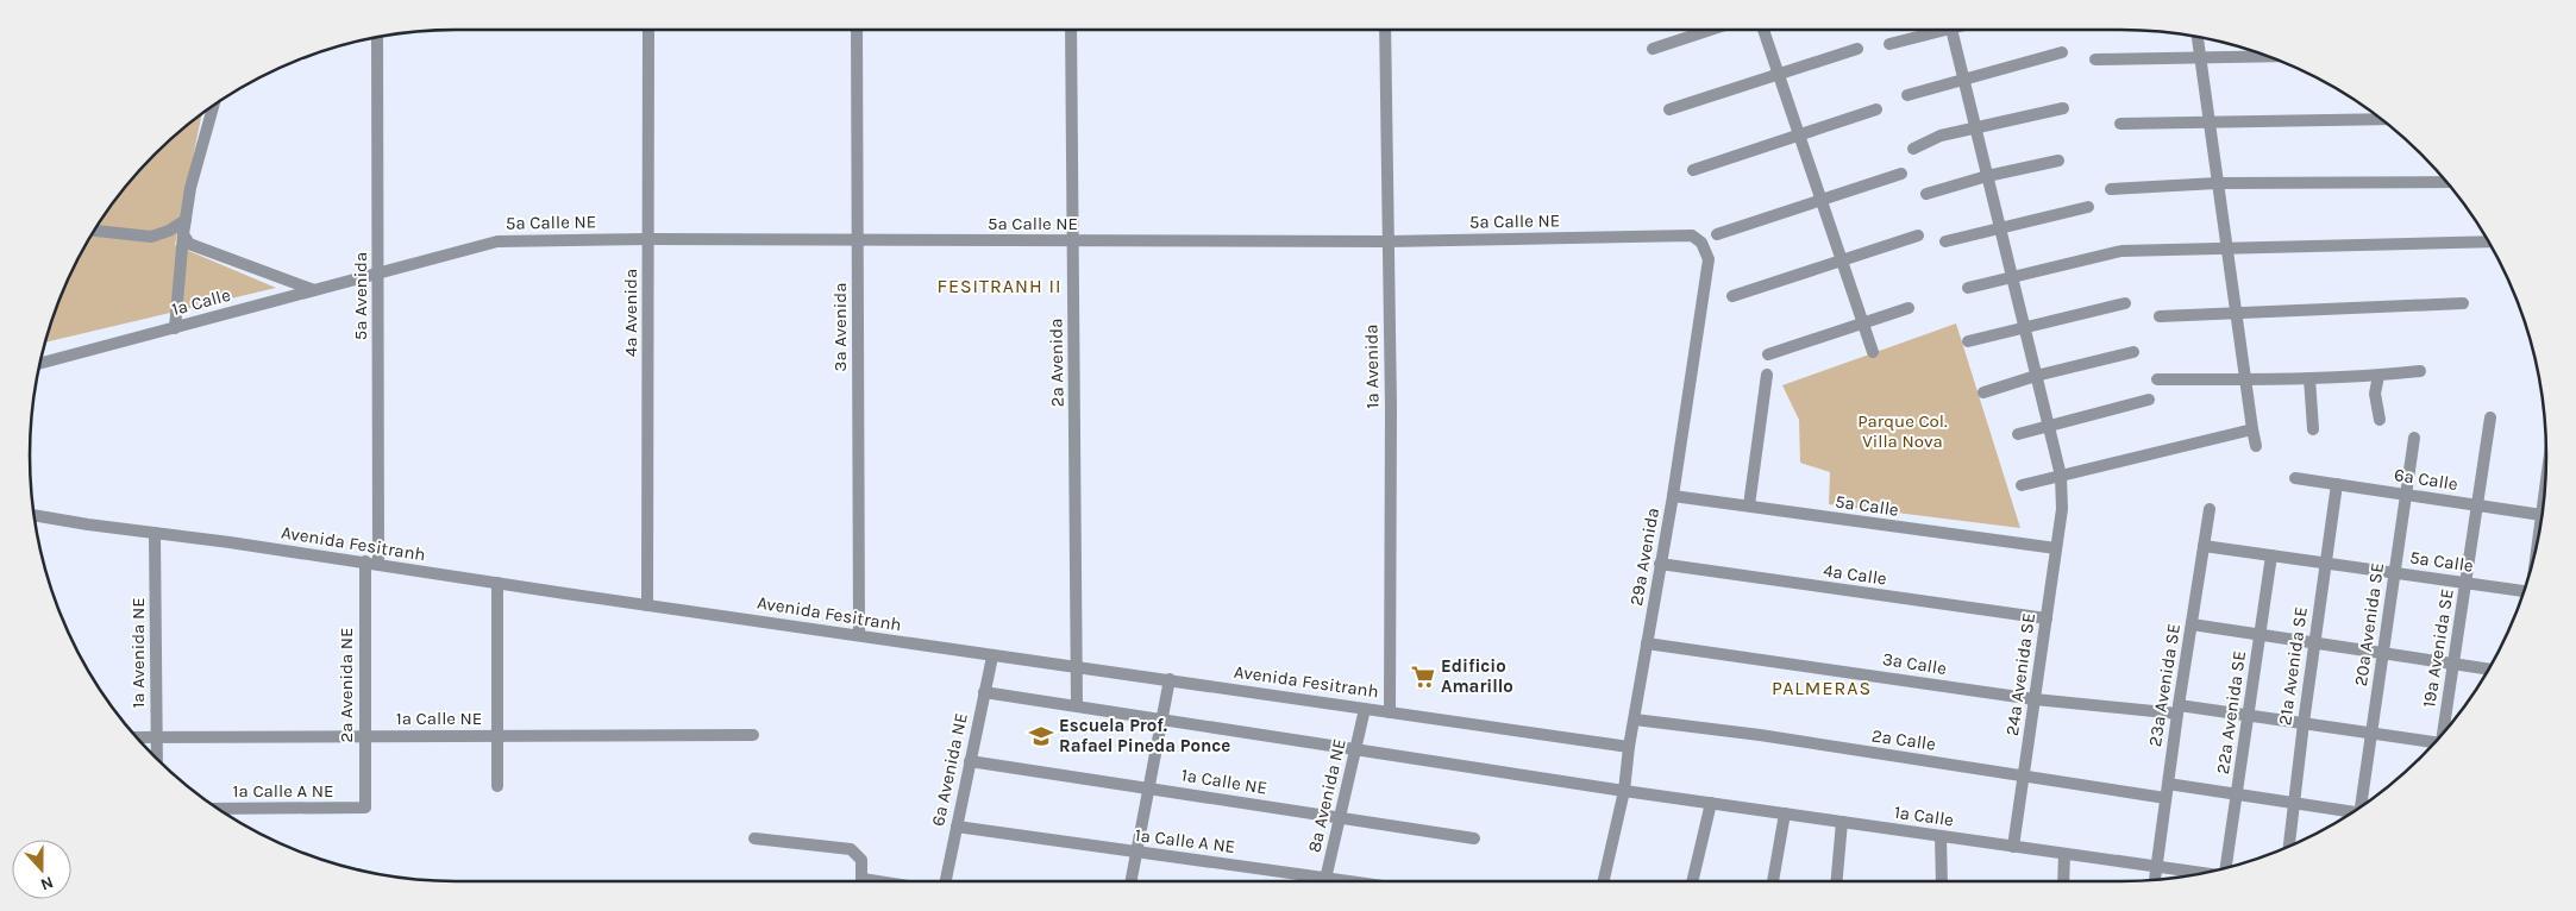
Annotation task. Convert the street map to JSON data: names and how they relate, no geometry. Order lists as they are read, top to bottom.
{
  "streets": {
    "street": [
      "5a Calle NE",
      "5a Avenida",
      "1a Calle",
      "4a Avenida",
      "3a Avenida",
      "2a Avenida",
      "1a Avenida",
      "6a Calle",
      "5a Calle",
      "Avenida Fesitranh",
      "29a Avenida",
      "4a Calle",
      "20a Avenida SE",
      "19a Avenida SE",
      "1a Avenida NE",
      "3a Calle",
      "21a Avenida SE",
      "24a Avenida SE",
      "2a Avenida NE",
      "23a Avenida SE",
      "22a Avenida SE",
      "1a Calle NE",
      "2a Calle",
      "6a Avenida NE",
      "1a Calle A NE",
      "8a Avenida NE"
    ]
  },
  "crossings": [
    ["5a Calle NE", "5a Avenida"],
    ["5a Calle NE", "1a Calle"],
    ["5a Calle NE", "4a Avenida"],
    ["5a Calle NE", "3a Avenida"],
    ["5a Calle NE", "2a Avenida"],
    ["5a Calle NE", "1a Avenida"],
    ["5a Calle NE", "29a Avenida"],
    ["5a Avenida", "1a Calle"],
    ["5a Avenida", "Avenida Fesitranh"],
    ["1a Calle", "2a Avenida"],
    ["1a Calle", "29a Avenida"],
    ["1a Calle", "24a Avenida SE"],
    ["1a Calle", "23a Avenida SE"],
    ["1a Calle", "6a Avenida NE"],
    ["1a Calle", "8a Avenida NE"],
    ["4a Avenida", "Avenida Fesitranh"],
    ["3a Avenida", "Avenida Fesitranh"],
    ["2a Avenida", "Avenida Fesitranh"],
    ["1a Avenida", "Avenida Fesitranh"],
    ["6a Calle", "20a Avenida SE"],
    ["6a Calle", "19a Avenida SE"],
    ["6a Calle", "21a Avenida SE"],
    ["5a Calle", "29a Avenida"],
    ["5a Calle", "20a Avenida SE"],
    ["5a Calle", "19a Avenida SE"],
    ["5a Calle", "21a Avenida SE"],
    ["5a Calle", "24a Avenida SE"],
    ["5a Calle", "23a Avenida SE"],
    ["5a Calle", "22a Avenida SE"],
    ["Avenida Fesitranh", "29a Avenida"],
    ["Avenida Fesitranh", "1a Avenida NE"],
    ["Avenida Fesitranh", "2a Avenida NE"],
    ["Avenida Fesitranh", "6a Avenida NE"],
    ["Avenida Fesitranh", "8a Avenida NE"],
    ["29a Avenida", "4a Calle"],
    ["29a Avenida", "3a Calle"],
    ["29a Avenida", "2a Calle"],
    ["4a Calle", "24a Avenida SE"],
    ["20a Avenida SE", "3a Calle"],
    ["1a Avenida NE", "1a Calle NE"],
    ["3a Calle", "21a Avenida SE"],
    ["3a Calle", "24a Avenida SE"],
    ["3a Calle", "23a Avenida SE"],
    ["3a Calle", "22a Avenida SE"],
    ["24a Avenida SE", "2a Calle"],
    ["2a Avenida NE", "1a Calle NE"],
    ["2a Avenida NE", "1a Calle A NE"],
    ["23a Avenida SE", "2a Calle"],
    ["1a Calle NE", "6a Avenida NE"],
    ["1a Calle NE", "8a Avenida NE"],
    ["6a Avenida NE", "1a Calle A NE"],
    ["1a Calle A NE", "8a Avenida NE"]
  ],
  "districts": ["FESITRANH II", "PALMERAS"],
  "parks": ["Parque Col. Villa Nova"],
  "places": {
    "supermarket": ["Edificio Amarillo"],
    "school or university": ["Escuela Prof. Rafael Pineda Ponce"]
  },
  "north": "bottom"
}
